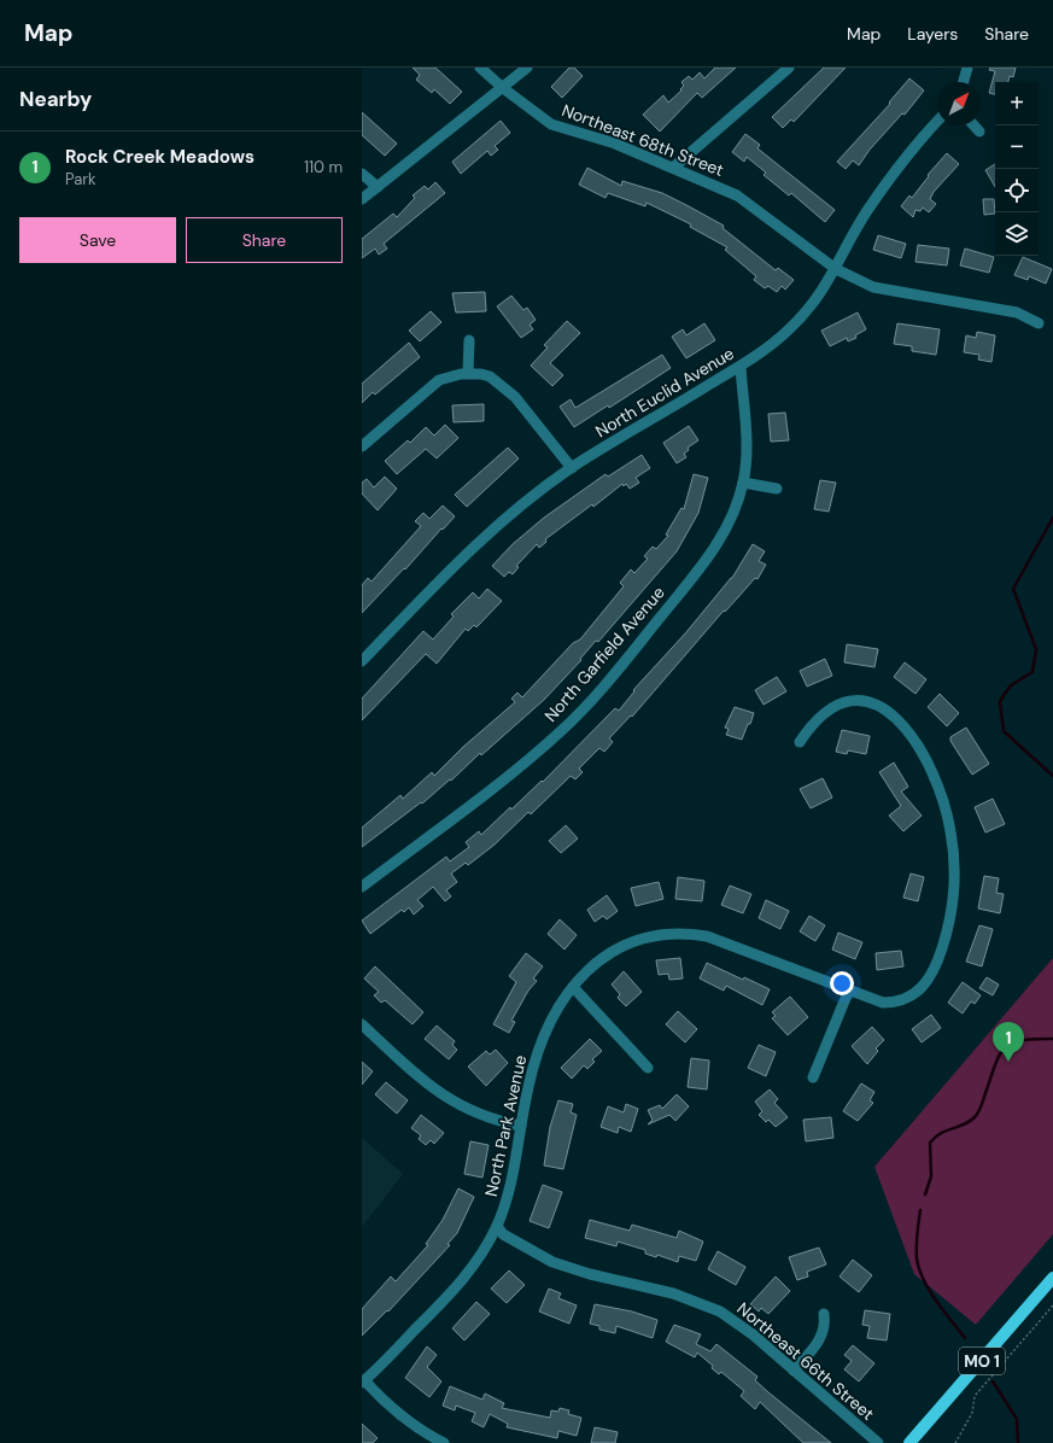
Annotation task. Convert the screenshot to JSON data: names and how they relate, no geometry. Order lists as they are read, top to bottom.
{
  "streets": {
    "main road": ["MO 1"],
    "street": [
      "Northeast 68th Street",
      "North Euclid Avenue",
      "North Garfield Avenue",
      "North Park Avenue",
      "Northeast 66th Street"
    ]
  },
  "crossings": [
    ["Northeast 68th Street", "North Euclid Avenue"],
    ["North Euclid Avenue", "North Garfield Avenue"],
    ["North Park Avenue", "Northeast 66th Street"]
  ],
  "north": "top right",
  "page": {
    "header": "Map",
    "nav": ["Map", "Layers", "Share"],
    "heading": "Nearby",
    "map_buttons": ["+", "−"],
    "list": [
      {
        "mark": "1",
        "name": "Rock Creek Meadows",
        "note": "Park",
        "value": "110 m"
      }
    ],
    "buttons": ["Save", "Share"],
    "pins": "1"
  }
}
